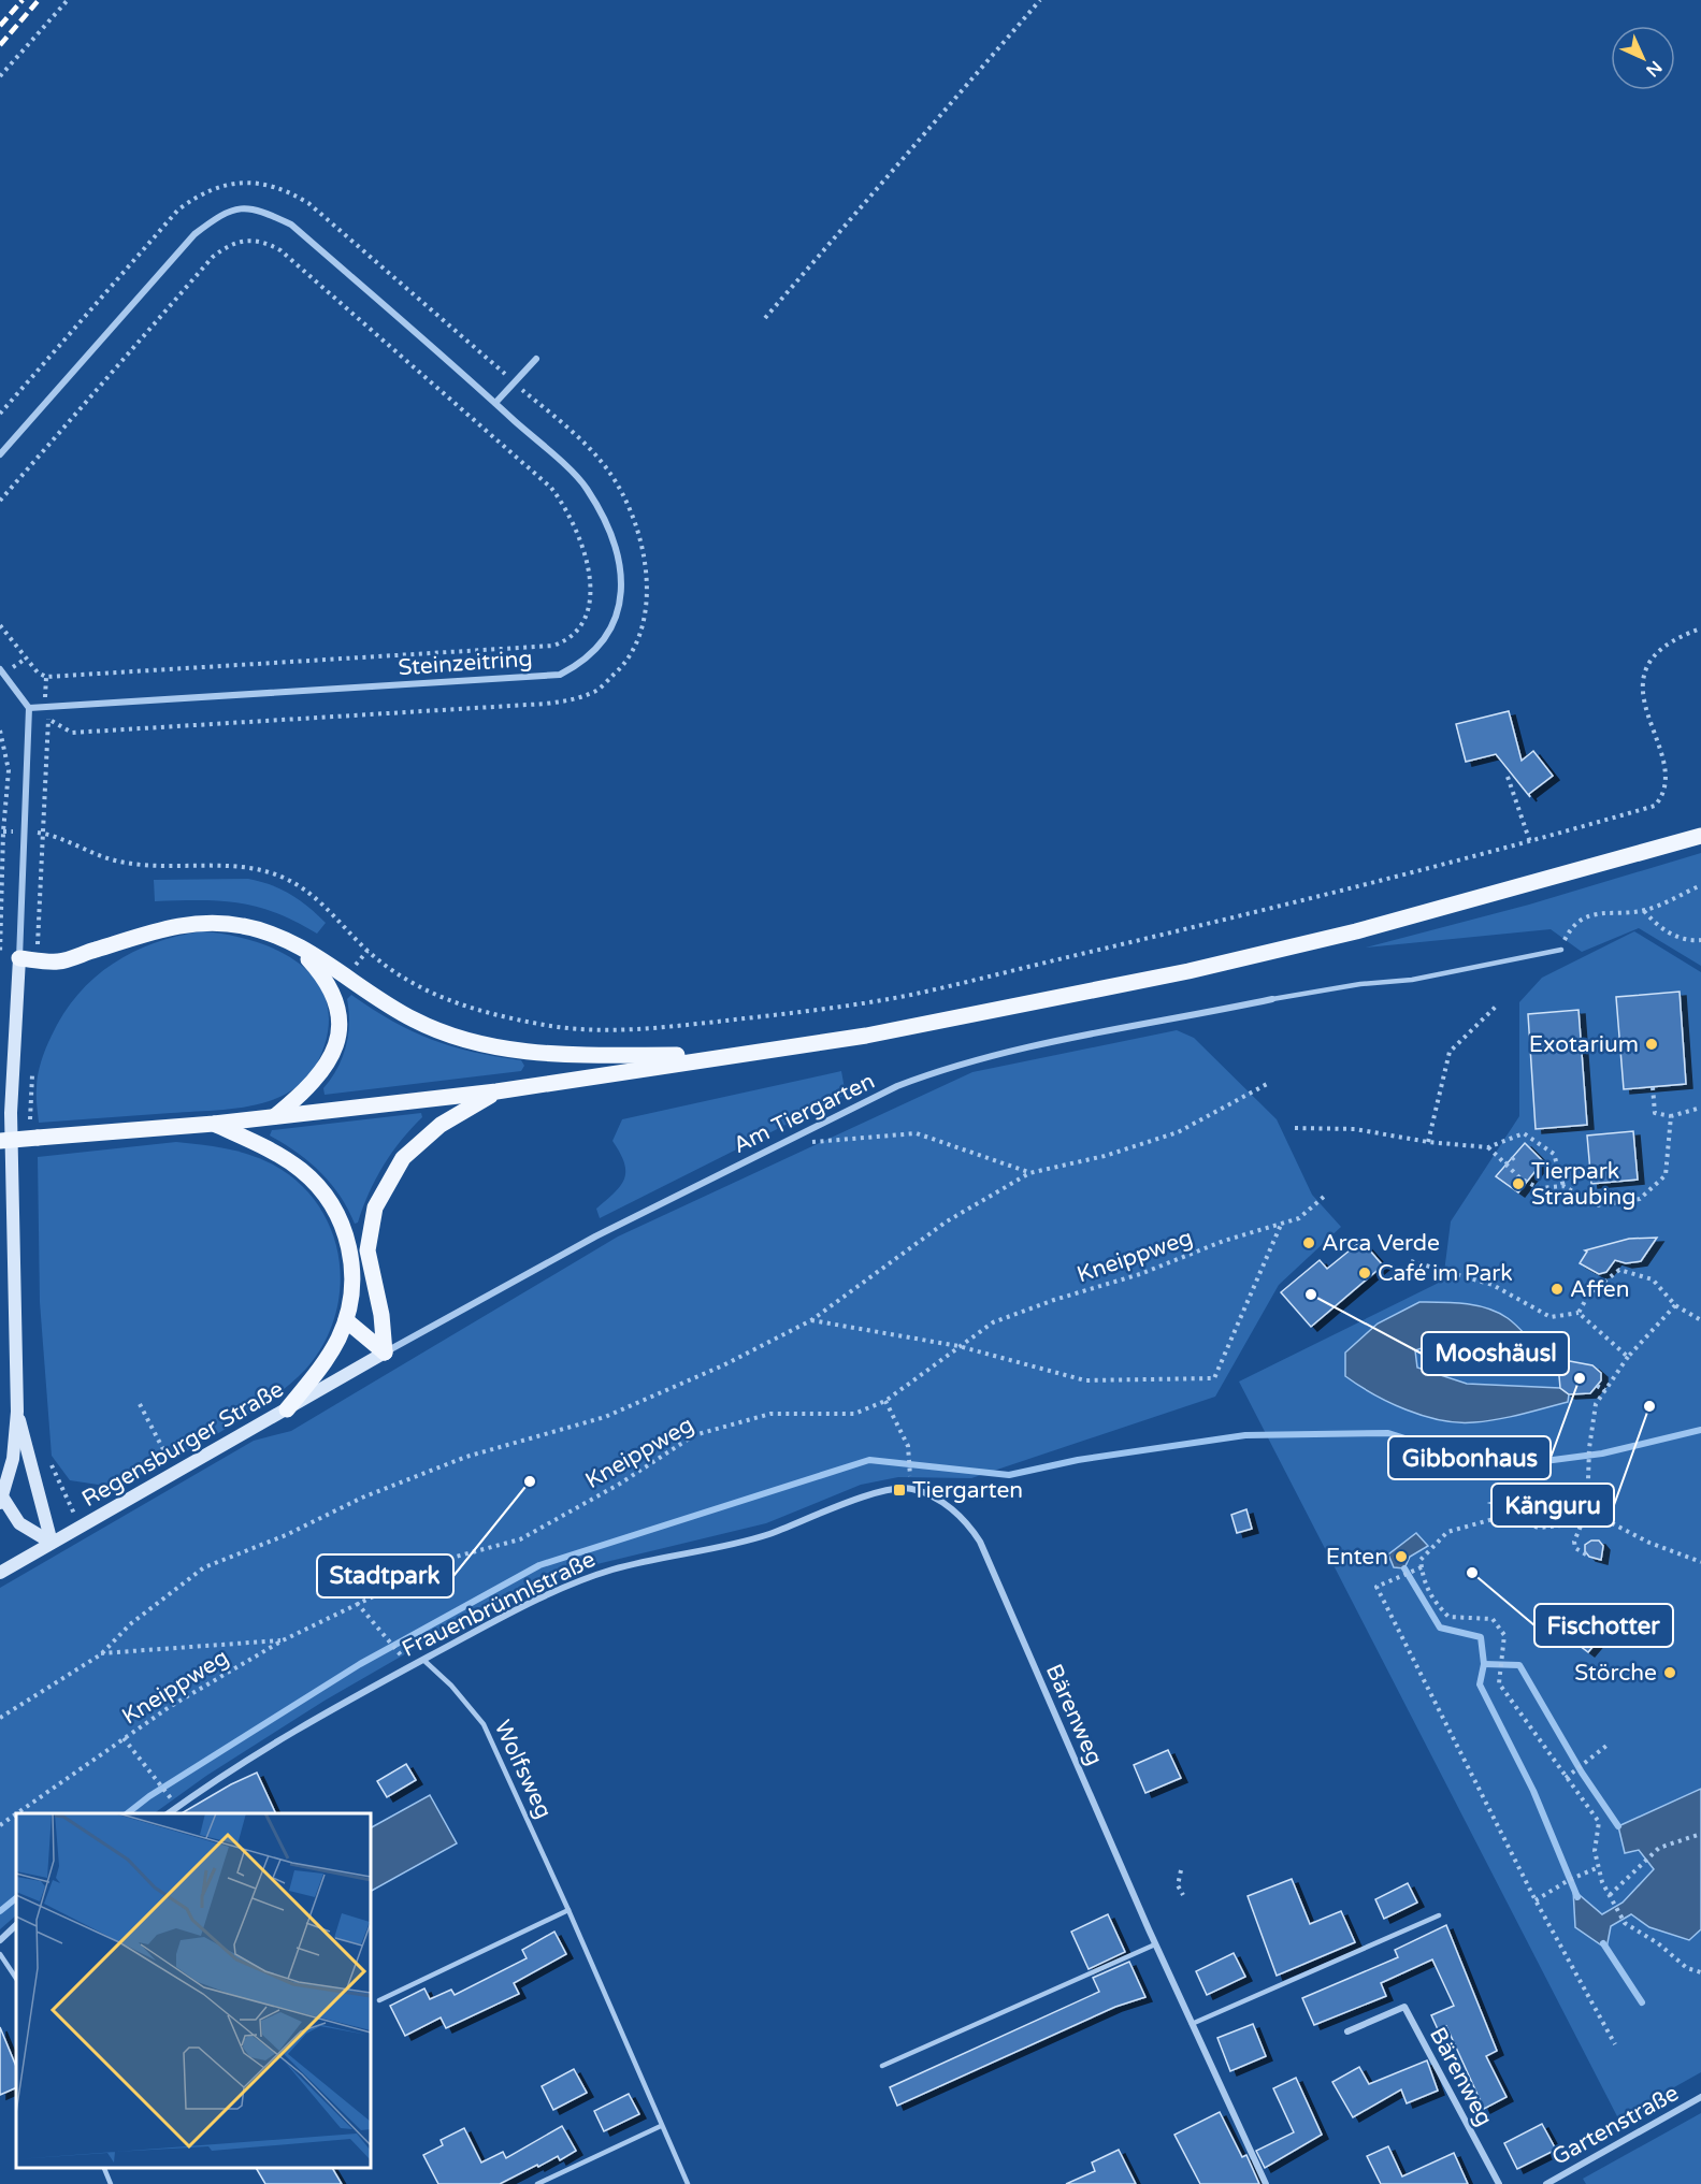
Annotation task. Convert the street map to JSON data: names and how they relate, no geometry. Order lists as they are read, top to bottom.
{
  "streets": {
    "street": [
      "Steinzeitring",
      "Am Tiergarten",
      "Regensburger Straße",
      "Frauenbrünnlstraße",
      "Bärenweg",
      "Gartenstraße"
    ],
    "lane": ["Wolfsweg"],
    "path": ["Kneippweg"]
  },
  "crossings": [
    ["Am Tiergarten", "Regensburger Straße"],
    ["Frauenbrünnlstraße", "Bärenweg"],
    ["Frauenbrünnlstraße", "Wolfsweg"]
  ],
  "places": {
    "other": [
      "Exotarium",
      "Tierpark Straubing",
      "Arca Verde",
      "Café im Park",
      "Affen",
      "Mooshäusl",
      "Gibbonhaus",
      "Känguru",
      "Stadtpark",
      "Enten",
      "Fischotter",
      "Störche"
    ],
    "transit": ["Tiergarten"]
  },
  "north": "bottom right"
}
